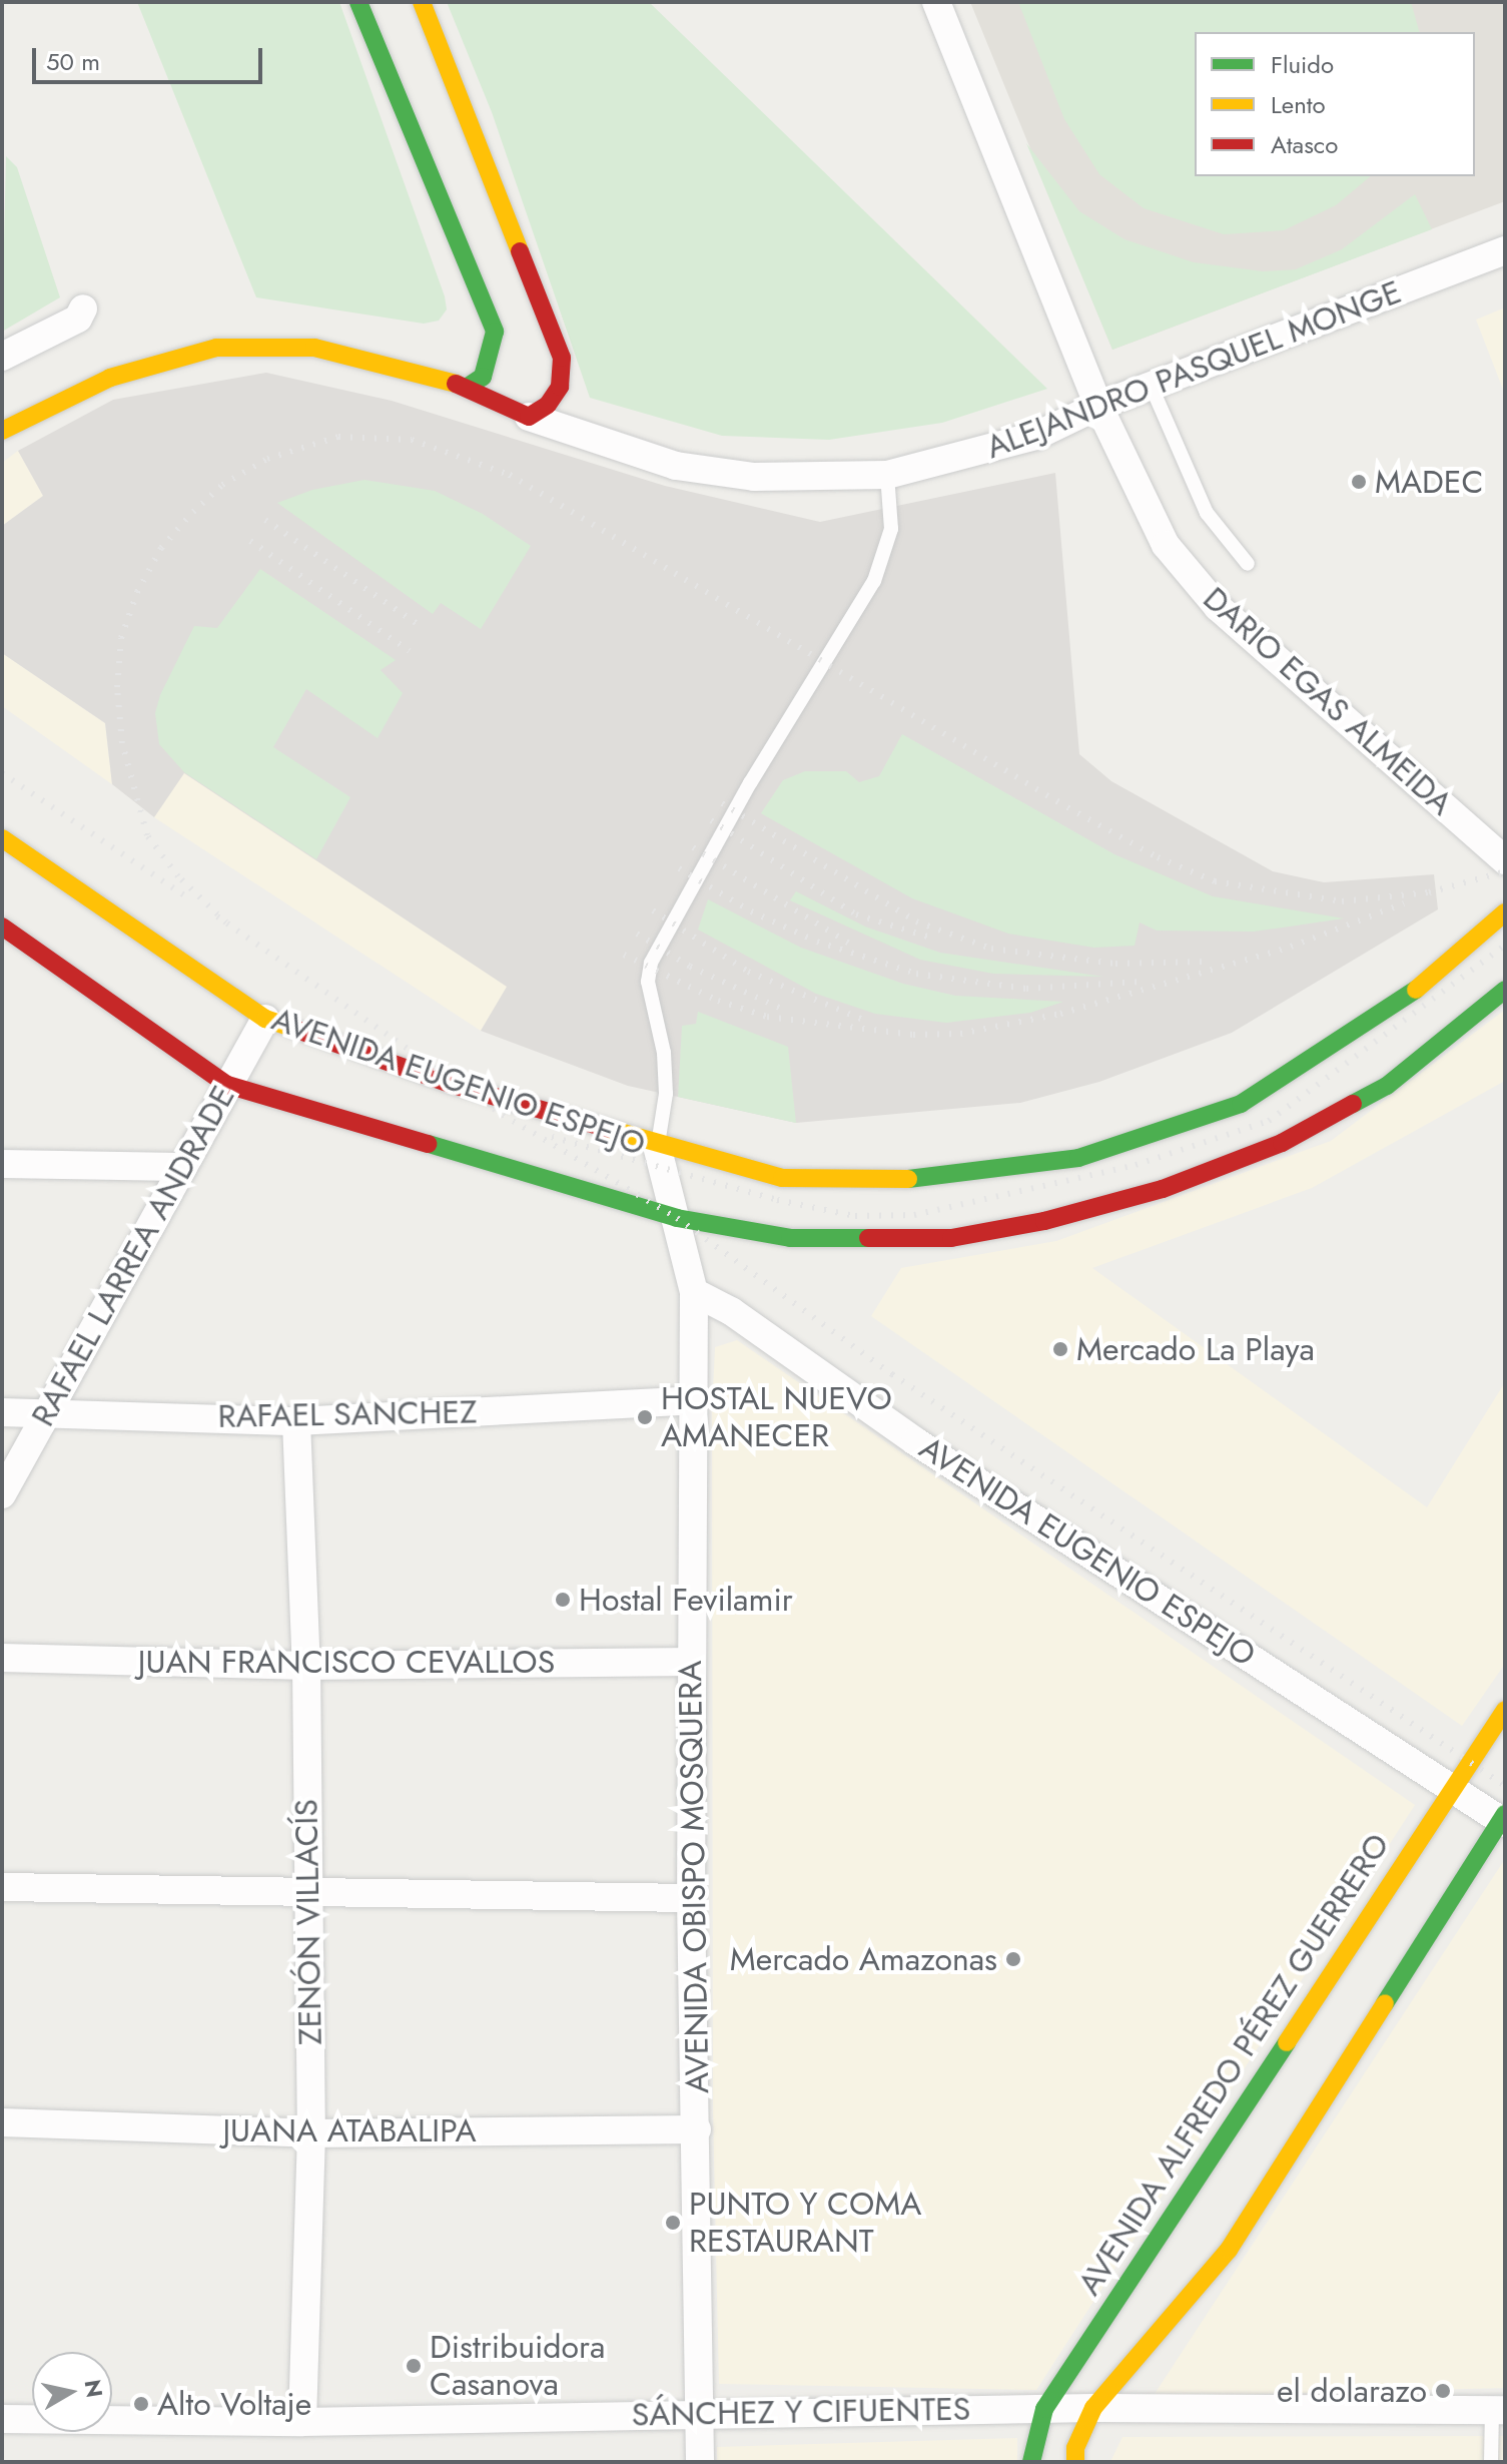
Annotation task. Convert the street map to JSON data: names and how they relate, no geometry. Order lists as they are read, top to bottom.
{
  "streets": {
    "main road": ["ALEJANDRO PASQUEL MONGE", "AVENIDA EUGENIO ESPEJO", "AVENIDA ALFREDO PÉREZ GUERRERO"],
    "street": [
      "DARIO EGAS ALMEIDA",
      "RAFAEL LARREA ANDRADE",
      "RAFAEL SANCHEZ",
      "JUAN FRANCISCO CEVALLOS",
      "AVENIDA OBISPO MOSQUERA",
      "ZENÓN VILLACÍS",
      "JUANA ATABALIPA",
      "SÁNCHEZ Y CIFUENTES"
    ]
  },
  "crossings": [
    ["ALEJANDRO PASQUEL MONGE", "DARIO EGAS ALMEIDA"],
    ["AVENIDA EUGENIO ESPEJO", "RAFAEL LARREA ANDRADE"],
    ["AVENIDA EUGENIO ESPEJO", "AVENIDA OBISPO MOSQUERA"],
    ["AVENIDA EUGENIO ESPEJO", "AVENIDA ALFREDO PÉREZ GUERRERO"],
    ["RAFAEL LARREA ANDRADE", "RAFAEL SANCHEZ"],
    ["RAFAEL SANCHEZ", "AVENIDA OBISPO MOSQUERA"],
    ["RAFAEL SANCHEZ", "ZENÓN VILLACÍS"],
    ["JUAN FRANCISCO CEVALLOS", "AVENIDA OBISPO MOSQUERA"],
    ["JUAN FRANCISCO CEVALLOS", "ZENÓN VILLACÍS"],
    ["AVENIDA OBISPO MOSQUERA", "JUANA ATABALIPA"],
    ["AVENIDA OBISPO MOSQUERA", "SÁNCHEZ Y CIFUENTES"],
    ["ZENÓN VILLACÍS", "JUANA ATABALIPA"],
    ["ZENÓN VILLACÍS", "SÁNCHEZ Y CIFUENTES"],
    ["AVENIDA ALFREDO PÉREZ GUERRERO", "SÁNCHEZ Y CIFUENTES"]
  ],
  "places": [
    "MADEC",
    "Mercado La Playa",
    "HOSTAL NUEVO AMANECER",
    "Hostal Fevilamir",
    "Mercado Amazonas",
    "PUNTO Y COMA RESTAURANT",
    "Distribuidora Casanova",
    "el dolarazo",
    "Alto Voltaje"
  ],
  "legend": ["Fluido", "Lento", "Atasco"],
  "scale_bar": "50 m",
  "north": "right"
}
